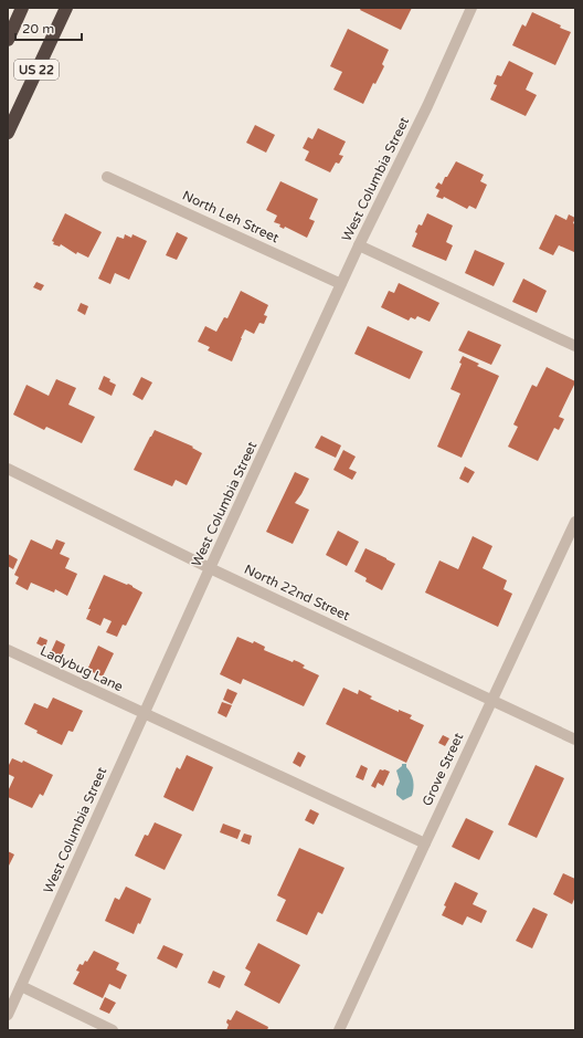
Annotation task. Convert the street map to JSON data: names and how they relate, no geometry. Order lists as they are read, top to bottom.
{
  "streets": {
    "highway": ["US 22"],
    "street": [
      "West Columbia Street",
      "North Leh Street",
      "North 22nd Street",
      "Ladybug Lane",
      "Grove Street"
    ]
  },
  "crossings": [
    ["West Columbia Street", "North Leh Street"],
    ["West Columbia Street", "North 22nd Street"],
    ["West Columbia Street", "Ladybug Lane"],
    ["North 22nd Street", "Grove Street"],
    ["Ladybug Lane", "Grove Street"]
  ],
  "scale_bar": "20 m"
}
